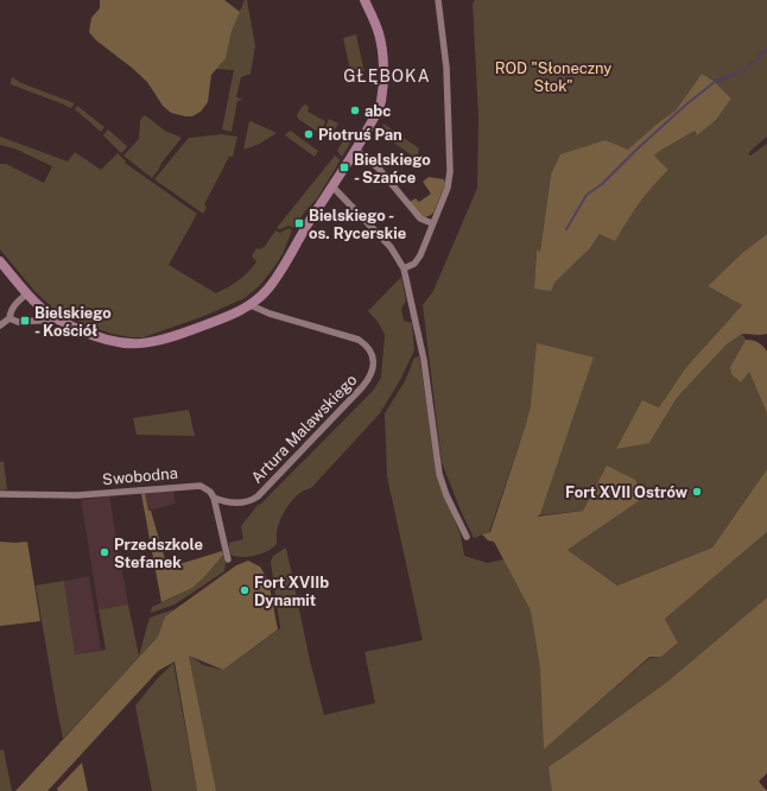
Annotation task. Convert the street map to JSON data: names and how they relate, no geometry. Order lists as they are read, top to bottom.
{
  "streets": {
    "street": ["Artura Malawskiego", "Swobodna"]
  },
  "crossings": [
    ["Artura Malawskiego", "Swobodna"]
  ],
  "districts": ["GŁĘBOKA"],
  "parks": ["ROD \"Słoneczny Stok\""],
  "places": {
    "other": [
      "abc",
      "Piotruś Pan",
      "Fort XVII Ostrów",
      "Przedszkole Stefanek",
      "Fort XVIIb Dynamit"
    ],
    "transit": ["Bielskiego - Szańce", "Bielskiego - os. Rycerskie", "Bielskiego - Kościół"]
  }
}
